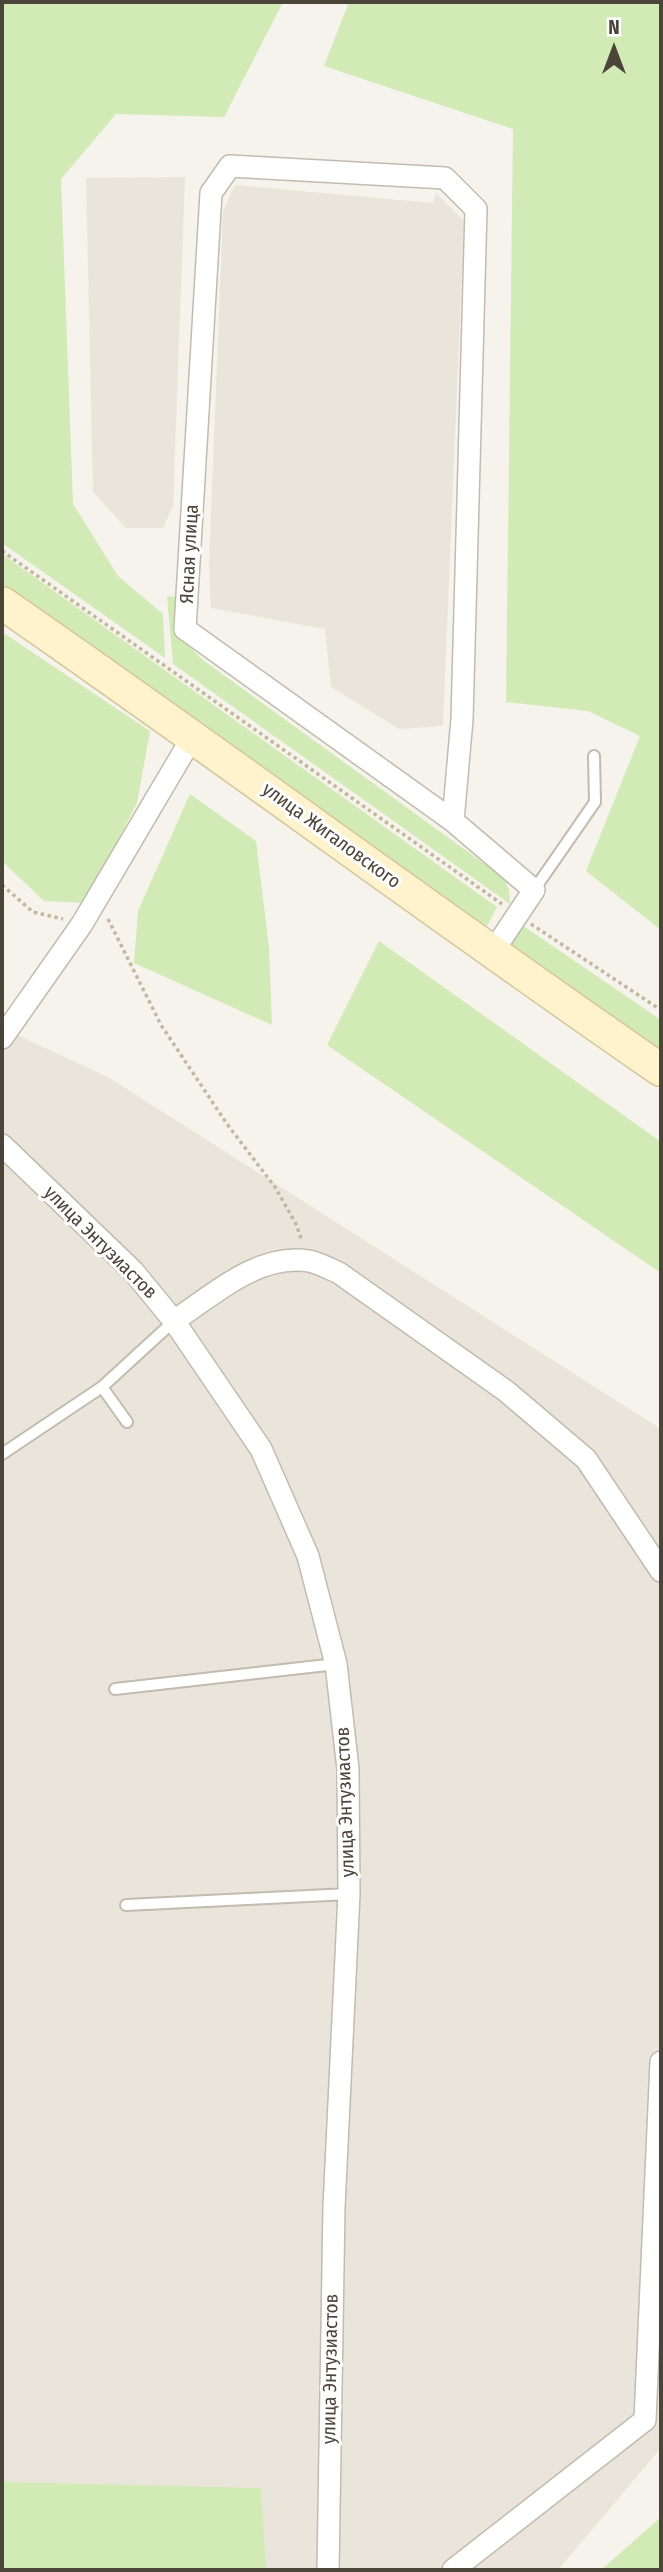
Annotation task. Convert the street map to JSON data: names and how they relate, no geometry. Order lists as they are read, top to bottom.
{
  "streets": {
    "main road": ["улица Жигаловского"],
    "street": ["Ясная улица", "улица Энтузиастов"]
  },
  "north": "top"
}
